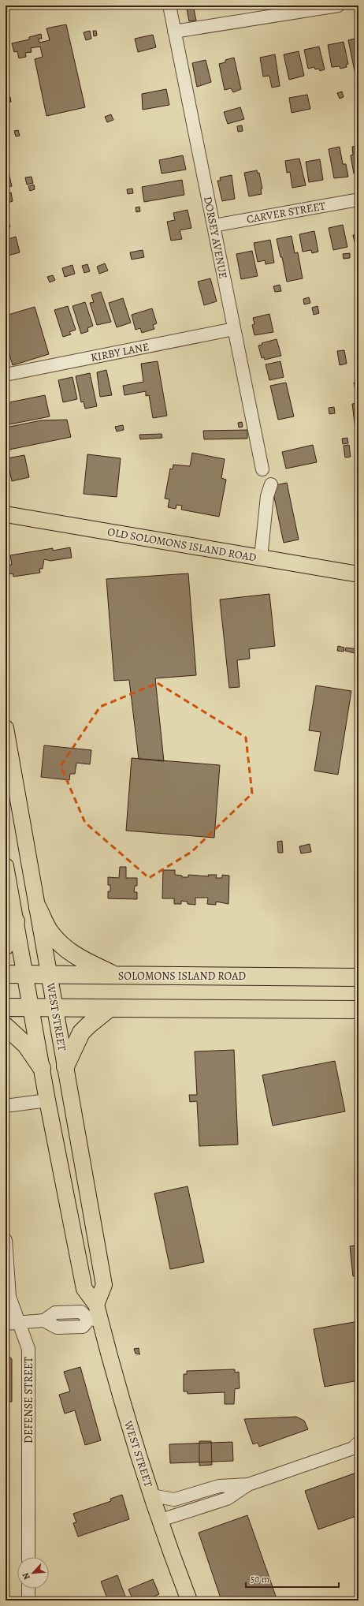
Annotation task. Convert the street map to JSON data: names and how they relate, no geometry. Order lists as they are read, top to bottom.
{
  "streets": {
    "highway": ["SOLOMONS ISLAND ROAD"],
    "main road": ["OLD SOLOMONS ISLAND ROAD", "WEST STREET"],
    "street": [
      "CARVER STREET",
      "DORSEY AVENUE",
      "KIRBY LANE",
      "DEFENSE STREET"
    ]
  },
  "crossings": [
    ["CARVER STREET", "DORSEY AVENUE"],
    ["DORSEY AVENUE", "KIRBY LANE"],
    ["SOLOMONS ISLAND ROAD", "WEST STREET"]
  ],
  "scale_bar": "50 m",
  "north": "bottom left"
}
